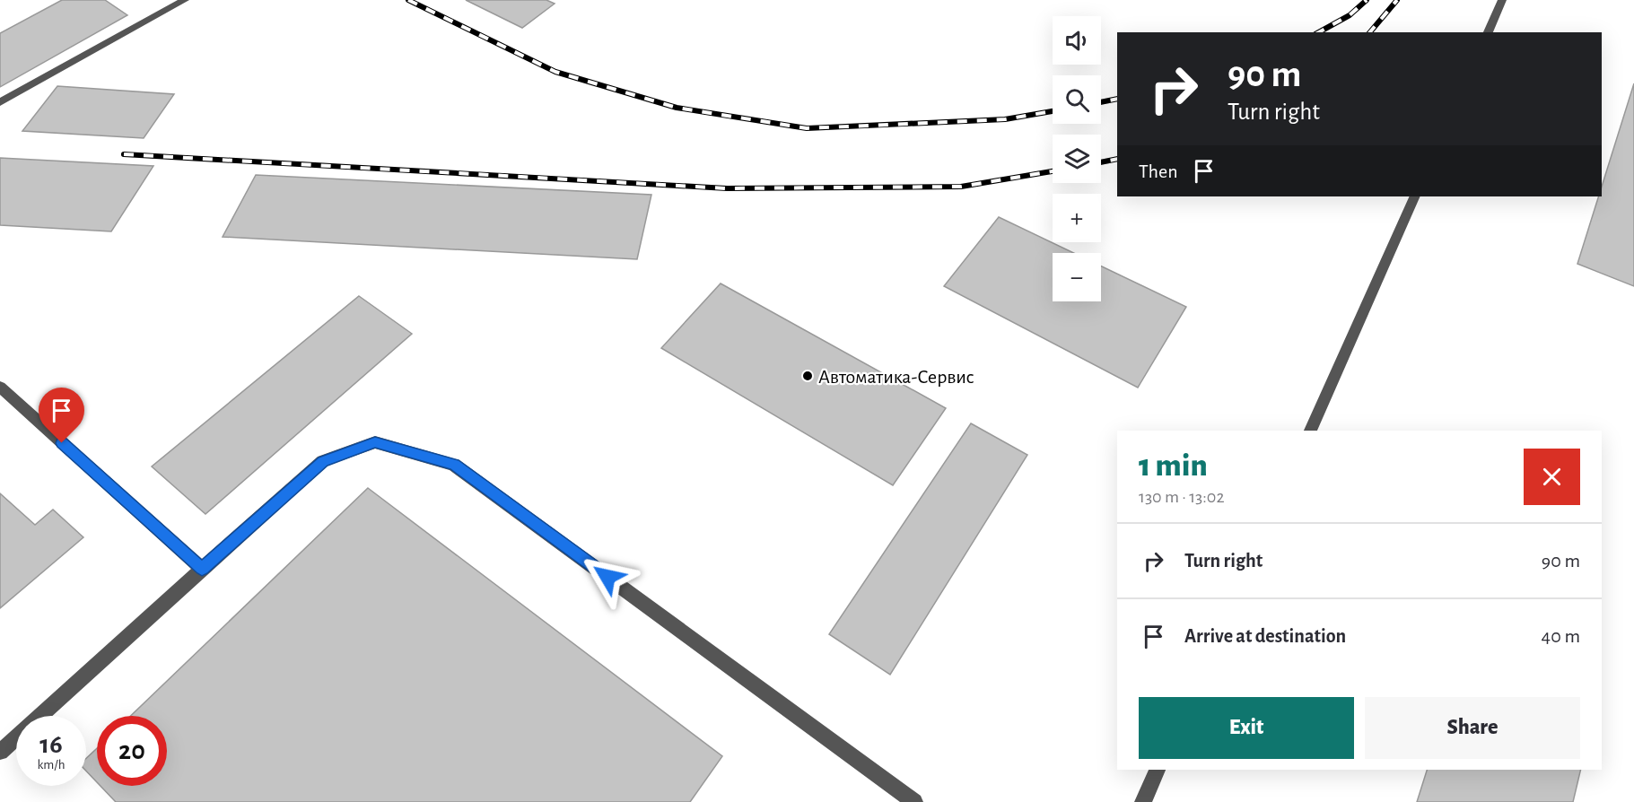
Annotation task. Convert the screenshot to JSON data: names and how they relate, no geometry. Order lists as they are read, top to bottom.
{
  "places": ["Автоматика-Сервис"],
  "page": {
    "map_buttons": ["+", "−"],
    "turn": ["90 m", "Turn right"],
    "then": "Then",
    "heading": ["1 min", "130 m · 13:02"],
    "list": [
      {
        "name": "Turn right",
        "value": "90 m"
      },
      {
        "name": "Arrive at destination",
        "value": "40 m"
      }
    ],
    "buttons": ["Exit", "Share"],
    "speed": "16 km/h",
    "limit": "20"
  }
}
